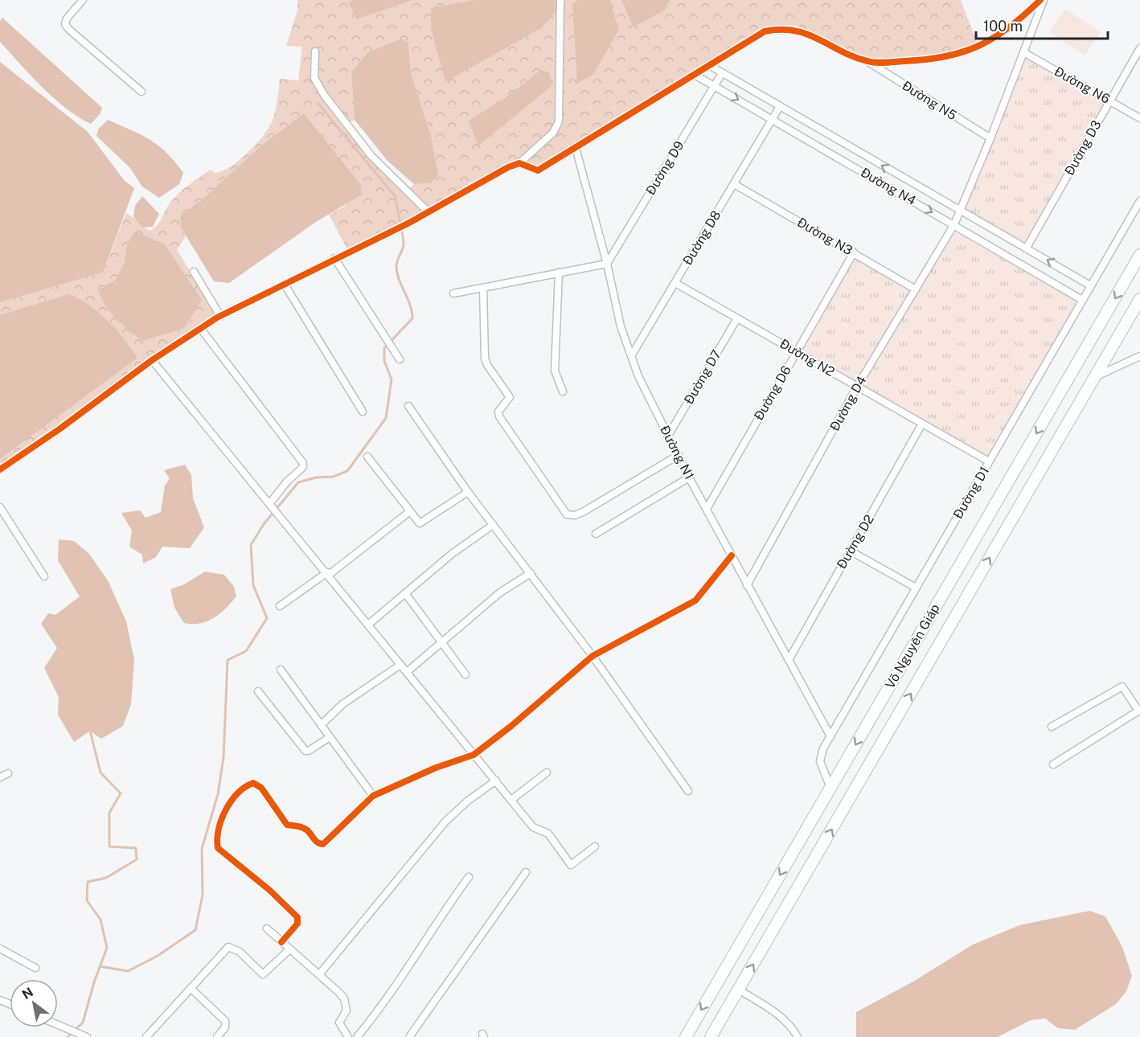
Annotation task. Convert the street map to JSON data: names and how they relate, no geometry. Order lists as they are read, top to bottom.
{
  "streets": {
    "highway": ["Võ Nguyên Giáp"],
    "street": [
      "Đường N6",
      "Đường N5",
      "Đường D3",
      "Đường D9",
      "Đường N4",
      "Đường N3",
      "Đường D8",
      "Đường N2",
      "Đường D7",
      "Đường D6",
      "Đường D4",
      "Đường N1",
      "Đường D1",
      "Đường D2"
    ]
  },
  "crossings": [
    ["Đường N6", "Đường D3"],
    ["Đường N5", "Đường N4"],
    ["Đường N5", "Đường N1"],
    ["Đường D3", "Đường N4"],
    ["Đường D9", "Đường N4"],
    ["Đường D9", "Đường N1"],
    ["Đường N4", "Đường D8"],
    ["Đường N4", "Đường D4"],
    ["Đường N4", "Đường D1"],
    ["Đường N3", "Đường D8"],
    ["Đường N3", "Đường D6"],
    ["Đường N3", "Đường D4"],
    ["Đường D8", "Đường N2"],
    ["Đường D8", "Đường N1"],
    ["Đường N2", "Đường D7"],
    ["Đường N2", "Đường D6"],
    ["Đường N2", "Đường D4"],
    ["Đường N2", "Đường D1"],
    ["Đường N2", "Đường D2"],
    ["Đường D7", "Đường N1"],
    ["Đường D6", "Đường N1"],
    ["Đường D4", "Đường N1"],
    ["Đường N1", "Đường D1"],
    ["Đường N1", "Đường D2"],
    ["Đường D1", "Võ Nguyên Giáp"]
  ],
  "scale_bar": "100 m",
  "north": "top left"
}
